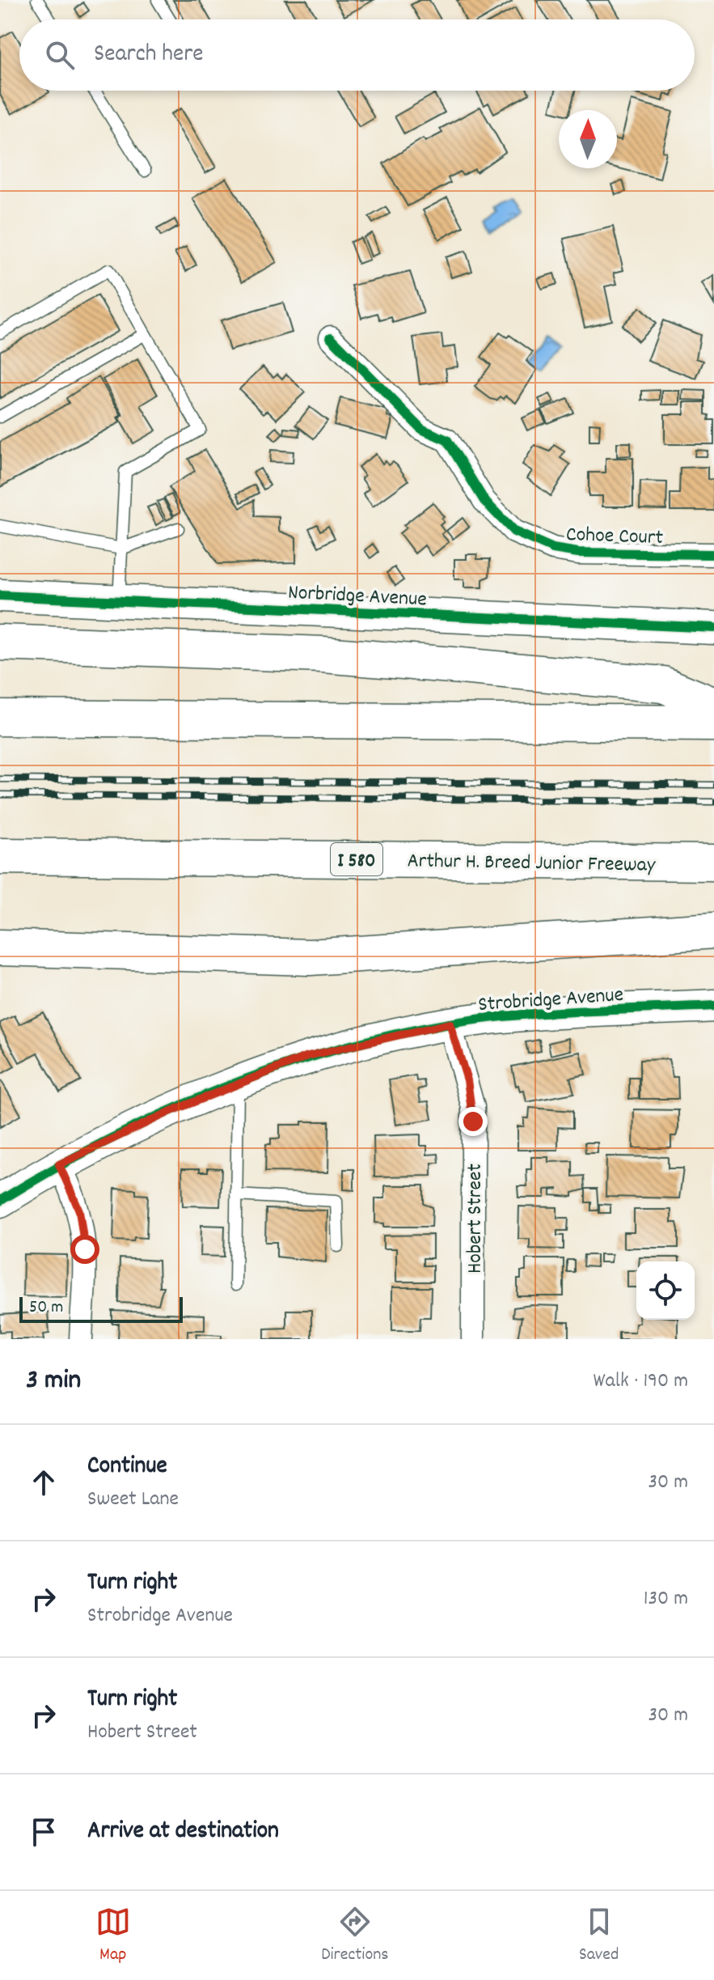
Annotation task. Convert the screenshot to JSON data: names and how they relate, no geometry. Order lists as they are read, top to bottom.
{
  "streets": {
    "highway": ["I 580", "Arthur H. Breed Junior Freeway"],
    "street": [
      "Cohoe Court",
      "Norbridge Avenue",
      "Strobridge Avenue",
      "Hobert Street"
    ]
  },
  "crossings": [
    ["Strobridge Avenue", "Hobert Street"]
  ],
  "scale_bar": "50 m",
  "north": "top",
  "page": {
    "search": "Search here",
    "scale": "50 m",
    "heading": ["3 min", "Walk · 190 m"],
    "list": [
      ["Continue", "Sweet Lane", "30 m"],
      ["Turn right", "Strobridge Avenue", "130 m"],
      ["Turn right", "Hobert Street", "30 m"],
      "Arrive at destination"
    ],
    "nav": ["Map", "Directions", "Saved"]
  }
}
